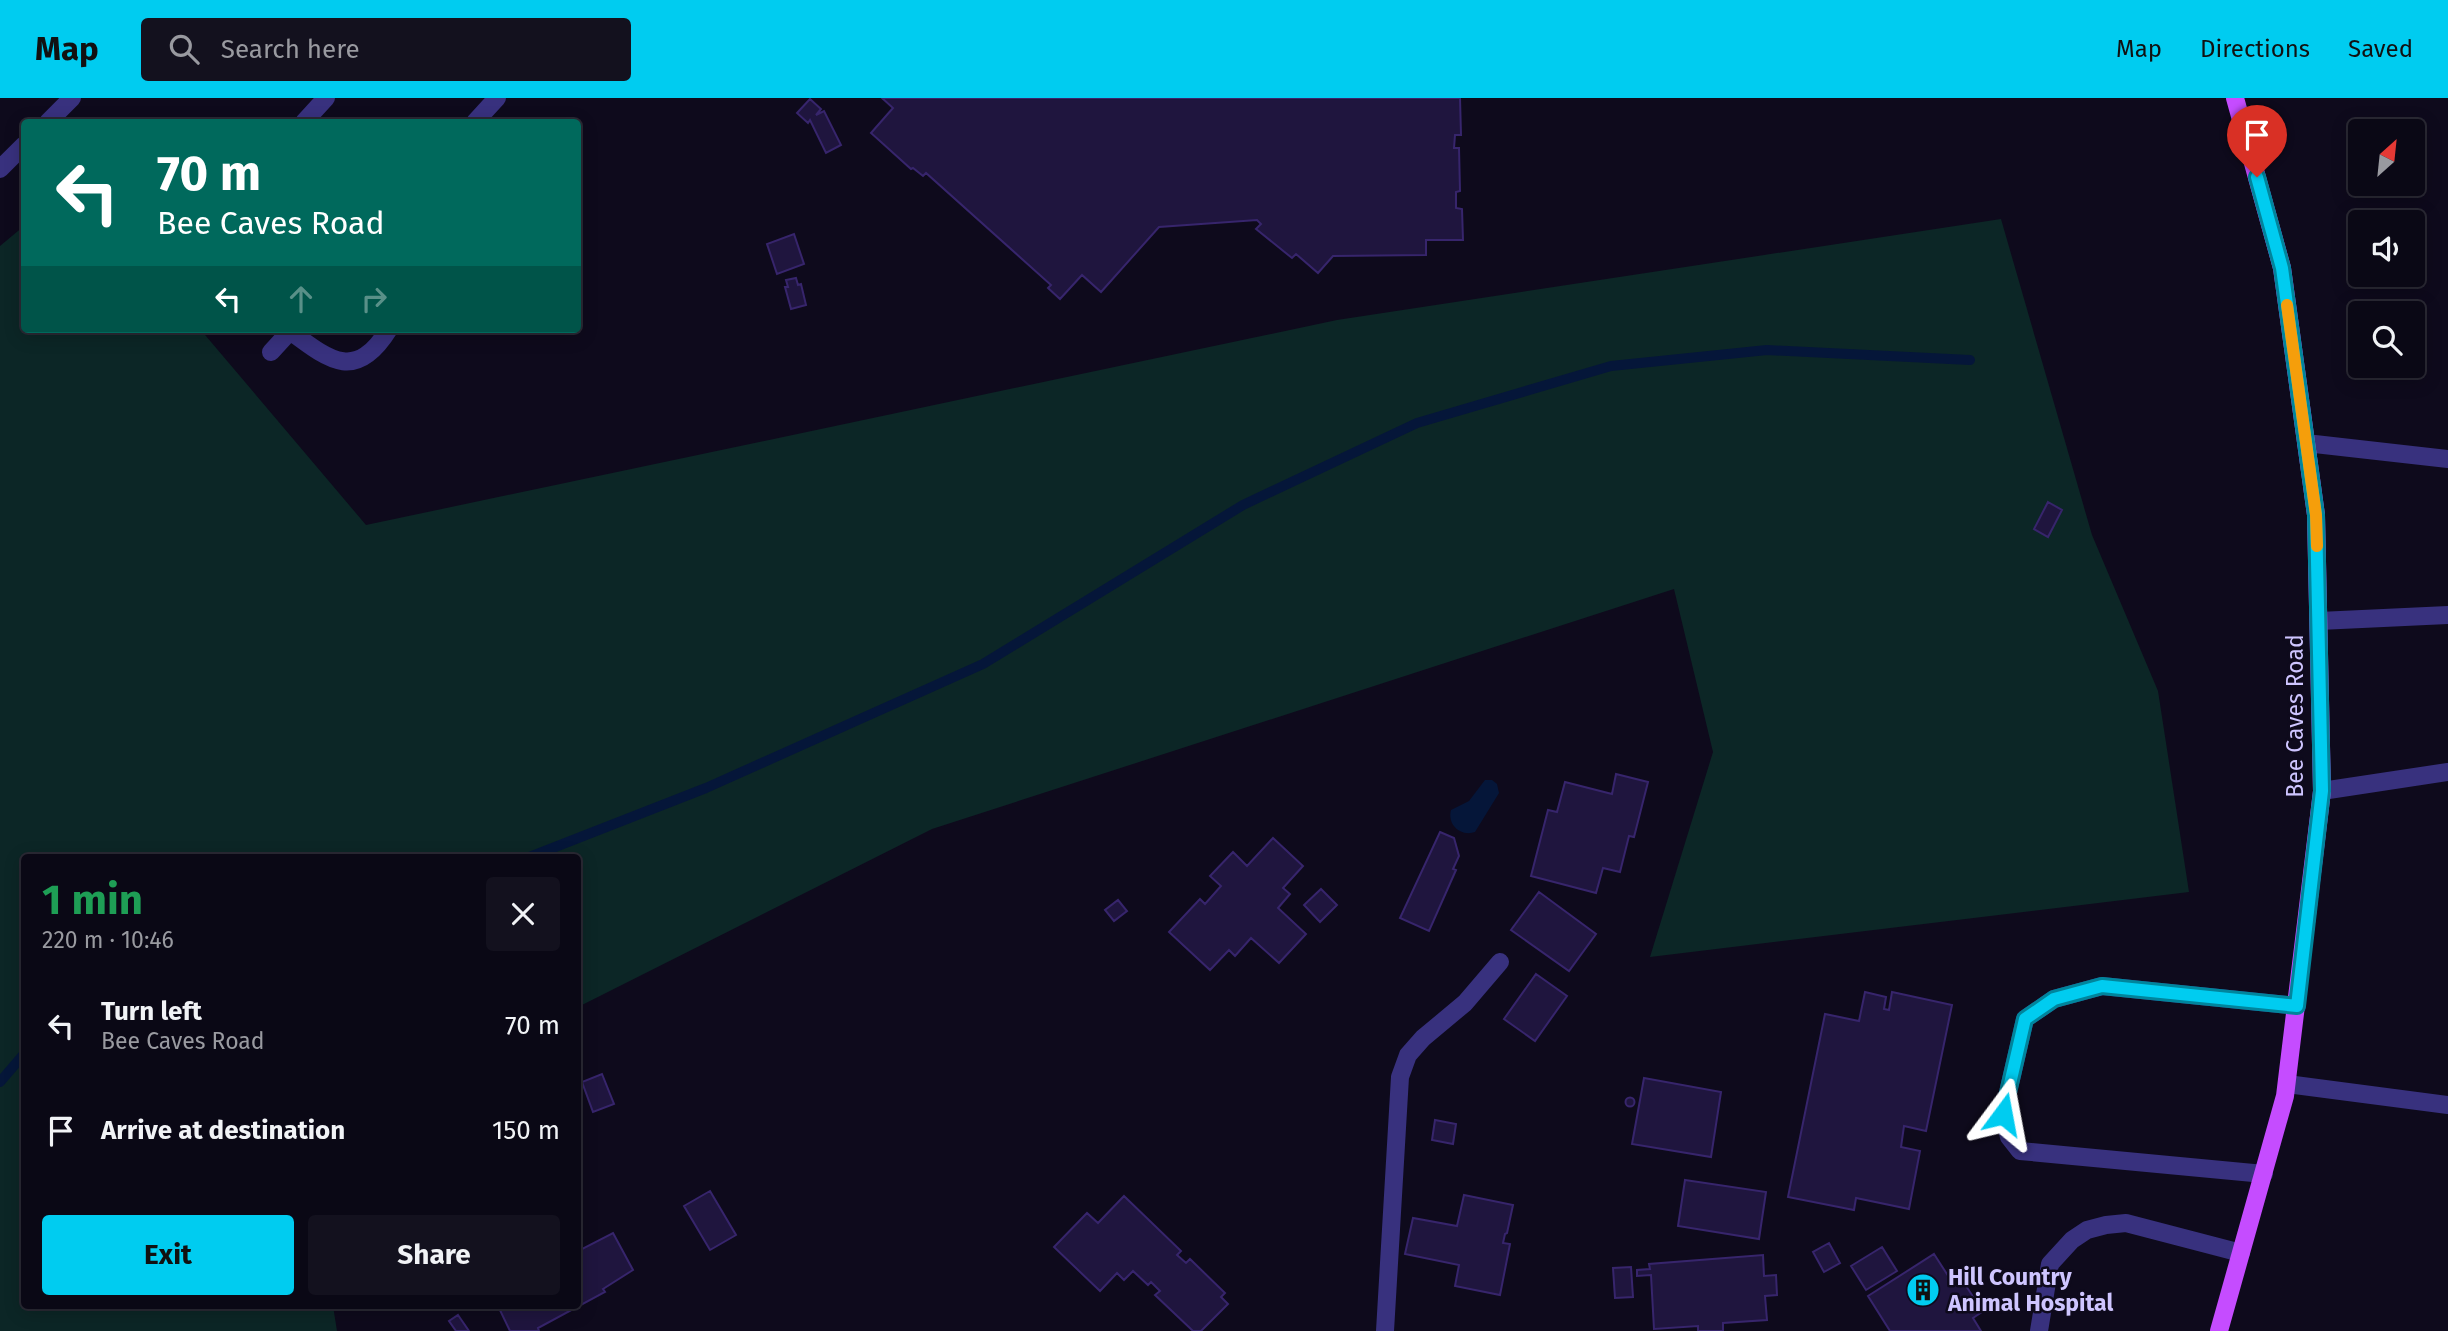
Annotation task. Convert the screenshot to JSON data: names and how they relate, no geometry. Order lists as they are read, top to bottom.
{
  "streets": {
    "main road": ["Bee Caves Road"]
  },
  "places": {
    "building": ["Hill Country Animal Hospital"]
  },
  "north": "top right",
  "page": {
    "header": "Map",
    "search": "Search here",
    "nav": ["Map", "Directions", "Saved"],
    "turn": ["70 m", "Bee Caves Road"],
    "heading": ["1 min", "220 m · 10:46"],
    "list": [
      {
        "name": "Turn left",
        "note": "Bee Caves Road",
        "value": "70 m"
      },
      {
        "name": "Arrive at destination",
        "value": "150 m"
      }
    ],
    "buttons": ["Exit", "Share"]
  }
}
